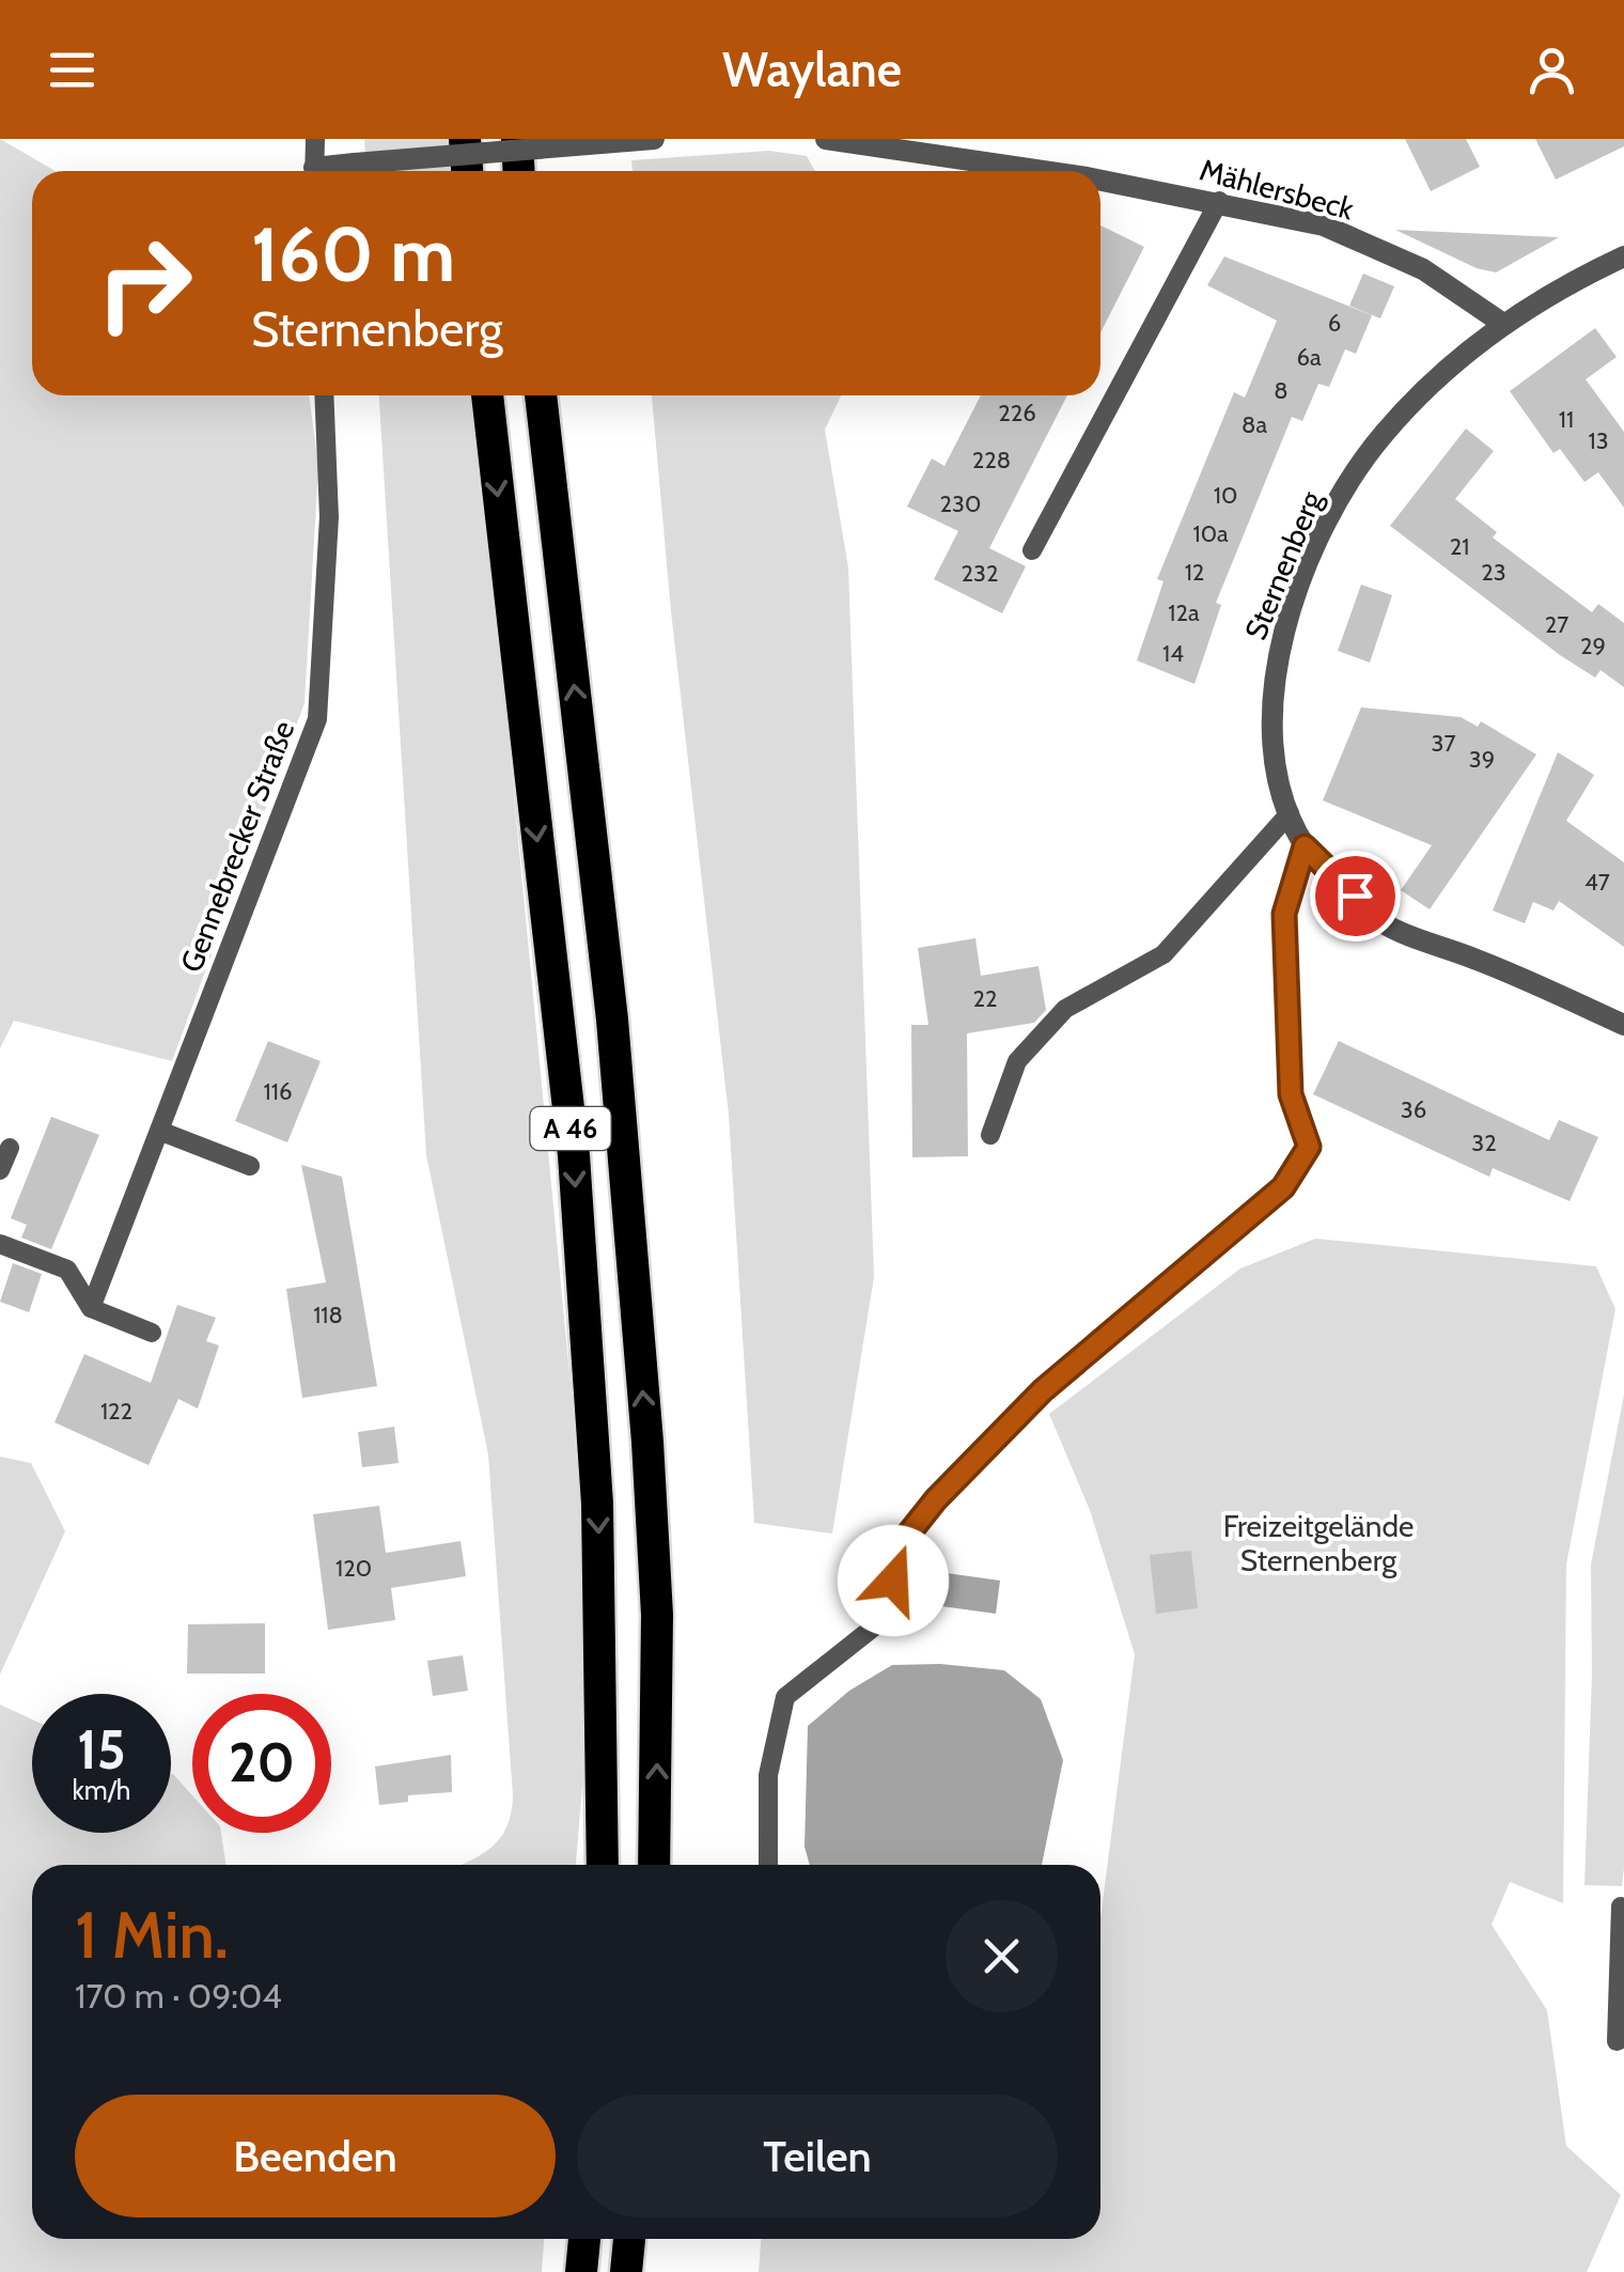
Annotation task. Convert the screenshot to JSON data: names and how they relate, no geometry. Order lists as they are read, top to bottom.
{
  "streets": {
    "highway": ["A 46"],
    "street": ["Mählersbeck", "Sternenberg"],
    "lane": ["Gennebrecker Straße"]
  },
  "crossings": [
    ["Mählersbeck", "Sternenberg"]
  ],
  "parks": ["Freizeitgelände Sternenberg"],
  "house_numbers": [
    "6",
    "6a",
    "8",
    "226",
    "11",
    "8a",
    "13",
    "228",
    "10",
    "230",
    "10a",
    "21",
    "12",
    "23",
    "232",
    "12a",
    "27",
    "29",
    "14",
    "37",
    "39",
    "47",
    "22",
    "116",
    "36",
    "32",
    "118",
    "122",
    "120"
  ],
  "page": {
    "header": "Waylane",
    "turn": ["160 m", "Sternenberg"],
    "speed": "15 km/h",
    "limit": "20",
    "heading": ["1 Min.", "170 m · 09:04"],
    "buttons": ["Beenden", "Teilen"]
  }
}
